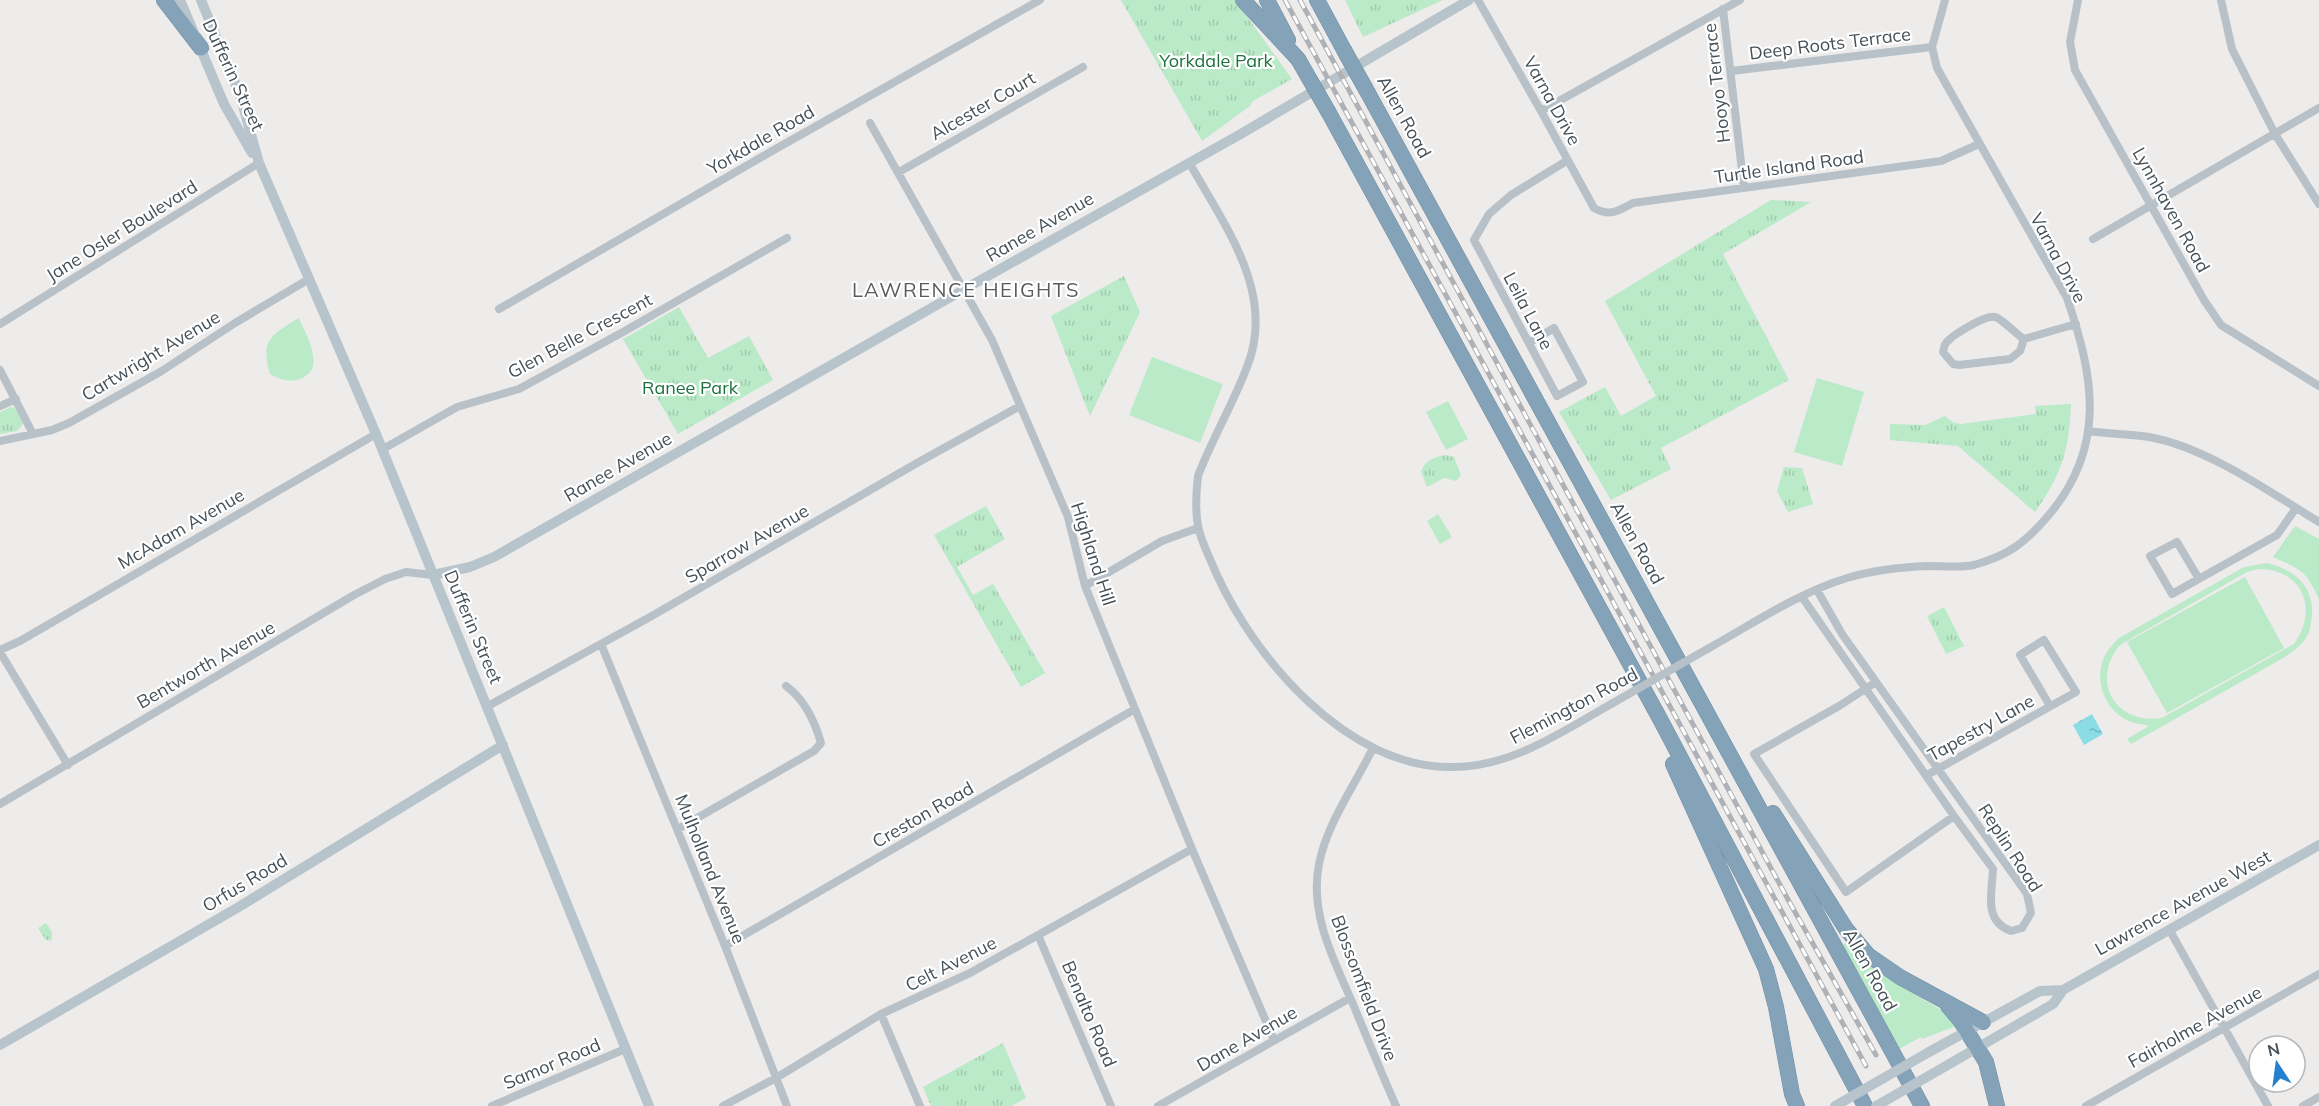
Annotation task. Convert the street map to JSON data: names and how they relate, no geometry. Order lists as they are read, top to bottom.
{
  "streets": {
    "highway": ["Allen Road"],
    "main road": [
      "Dufferin Street",
      "Ranee Avenue",
      "Orfus Road",
      "Lawrence Avenue West"
    ],
    "street": [
      "Deep Roots Terrace",
      "Hooyo Terrace",
      "Varna Drive",
      "Alcester Court",
      "Yorkdale Road",
      "Turtle Island Road",
      "Lynnhaven Road",
      "Jane Osler Boulevard",
      "Leila Lane",
      "Glen Belle Crescent",
      "Cartwright Avenue",
      "McAdam Avenue",
      "Sparrow Avenue",
      "Highland Hill",
      "Bentworth Avenue",
      "Flemington Road",
      "Tapestry Lane",
      "Creston Road",
      "Replin Road",
      "Mulholland Avenue",
      "Celt Avenue",
      "Blossomfield Drive",
      "Benalto Road",
      "Fairholme Avenue",
      "Dane Avenue",
      "Samor Road"
    ]
  },
  "crossings": [
    ["Deep Roots Terrace", "Hooyo Terrace"],
    ["Deep Roots Terrace", "Varna Drive"],
    ["Dufferin Street", "Ranee Avenue"],
    ["Dufferin Street", "Jane Osler Boulevard"],
    ["Dufferin Street", "Glen Belle Crescent"],
    ["Dufferin Street", "Cartwright Avenue"],
    ["Dufferin Street", "McAdam Avenue"],
    ["Dufferin Street", "Sparrow Avenue"],
    ["Dufferin Street", "Bentworth Avenue"],
    ["Dufferin Street", "Orfus Road"],
    ["Dufferin Street", "Samor Road"],
    ["Hooyo Terrace", "Turtle Island Road"],
    ["Varna Drive", "Turtle Island Road"],
    ["Varna Drive", "Leila Lane"],
    ["Varna Drive", "Flemington Road"],
    ["Alcester Court", "Highland Hill"],
    ["Ranee Avenue", "Highland Hill"],
    ["Ranee Avenue", "Bentworth Avenue"],
    ["Ranee Avenue", "Flemington Road"],
    ["Sparrow Avenue", "Highland Hill"],
    ["Sparrow Avenue", "Mulholland Avenue"],
    ["Highland Hill", "Creston Road"],
    ["Highland Hill", "Celt Avenue"],
    ["Highland Hill", "Dane Avenue"],
    ["Flemington Road", "Replin Road"],
    ["Flemington Road", "Blossomfield Drive"],
    ["Tapestry Lane", "Replin Road"],
    ["Creston Road", "Mulholland Avenue"],
    ["Mulholland Avenue", "Celt Avenue"],
    ["Celt Avenue", "Benalto Road"],
    ["Blossomfield Drive", "Dane Avenue"]
  ],
  "districts": ["LAWRENCE HEIGHTS"],
  "parks": ["Yorkdale Park", "Ranee Park"],
  "north": "top"
}
